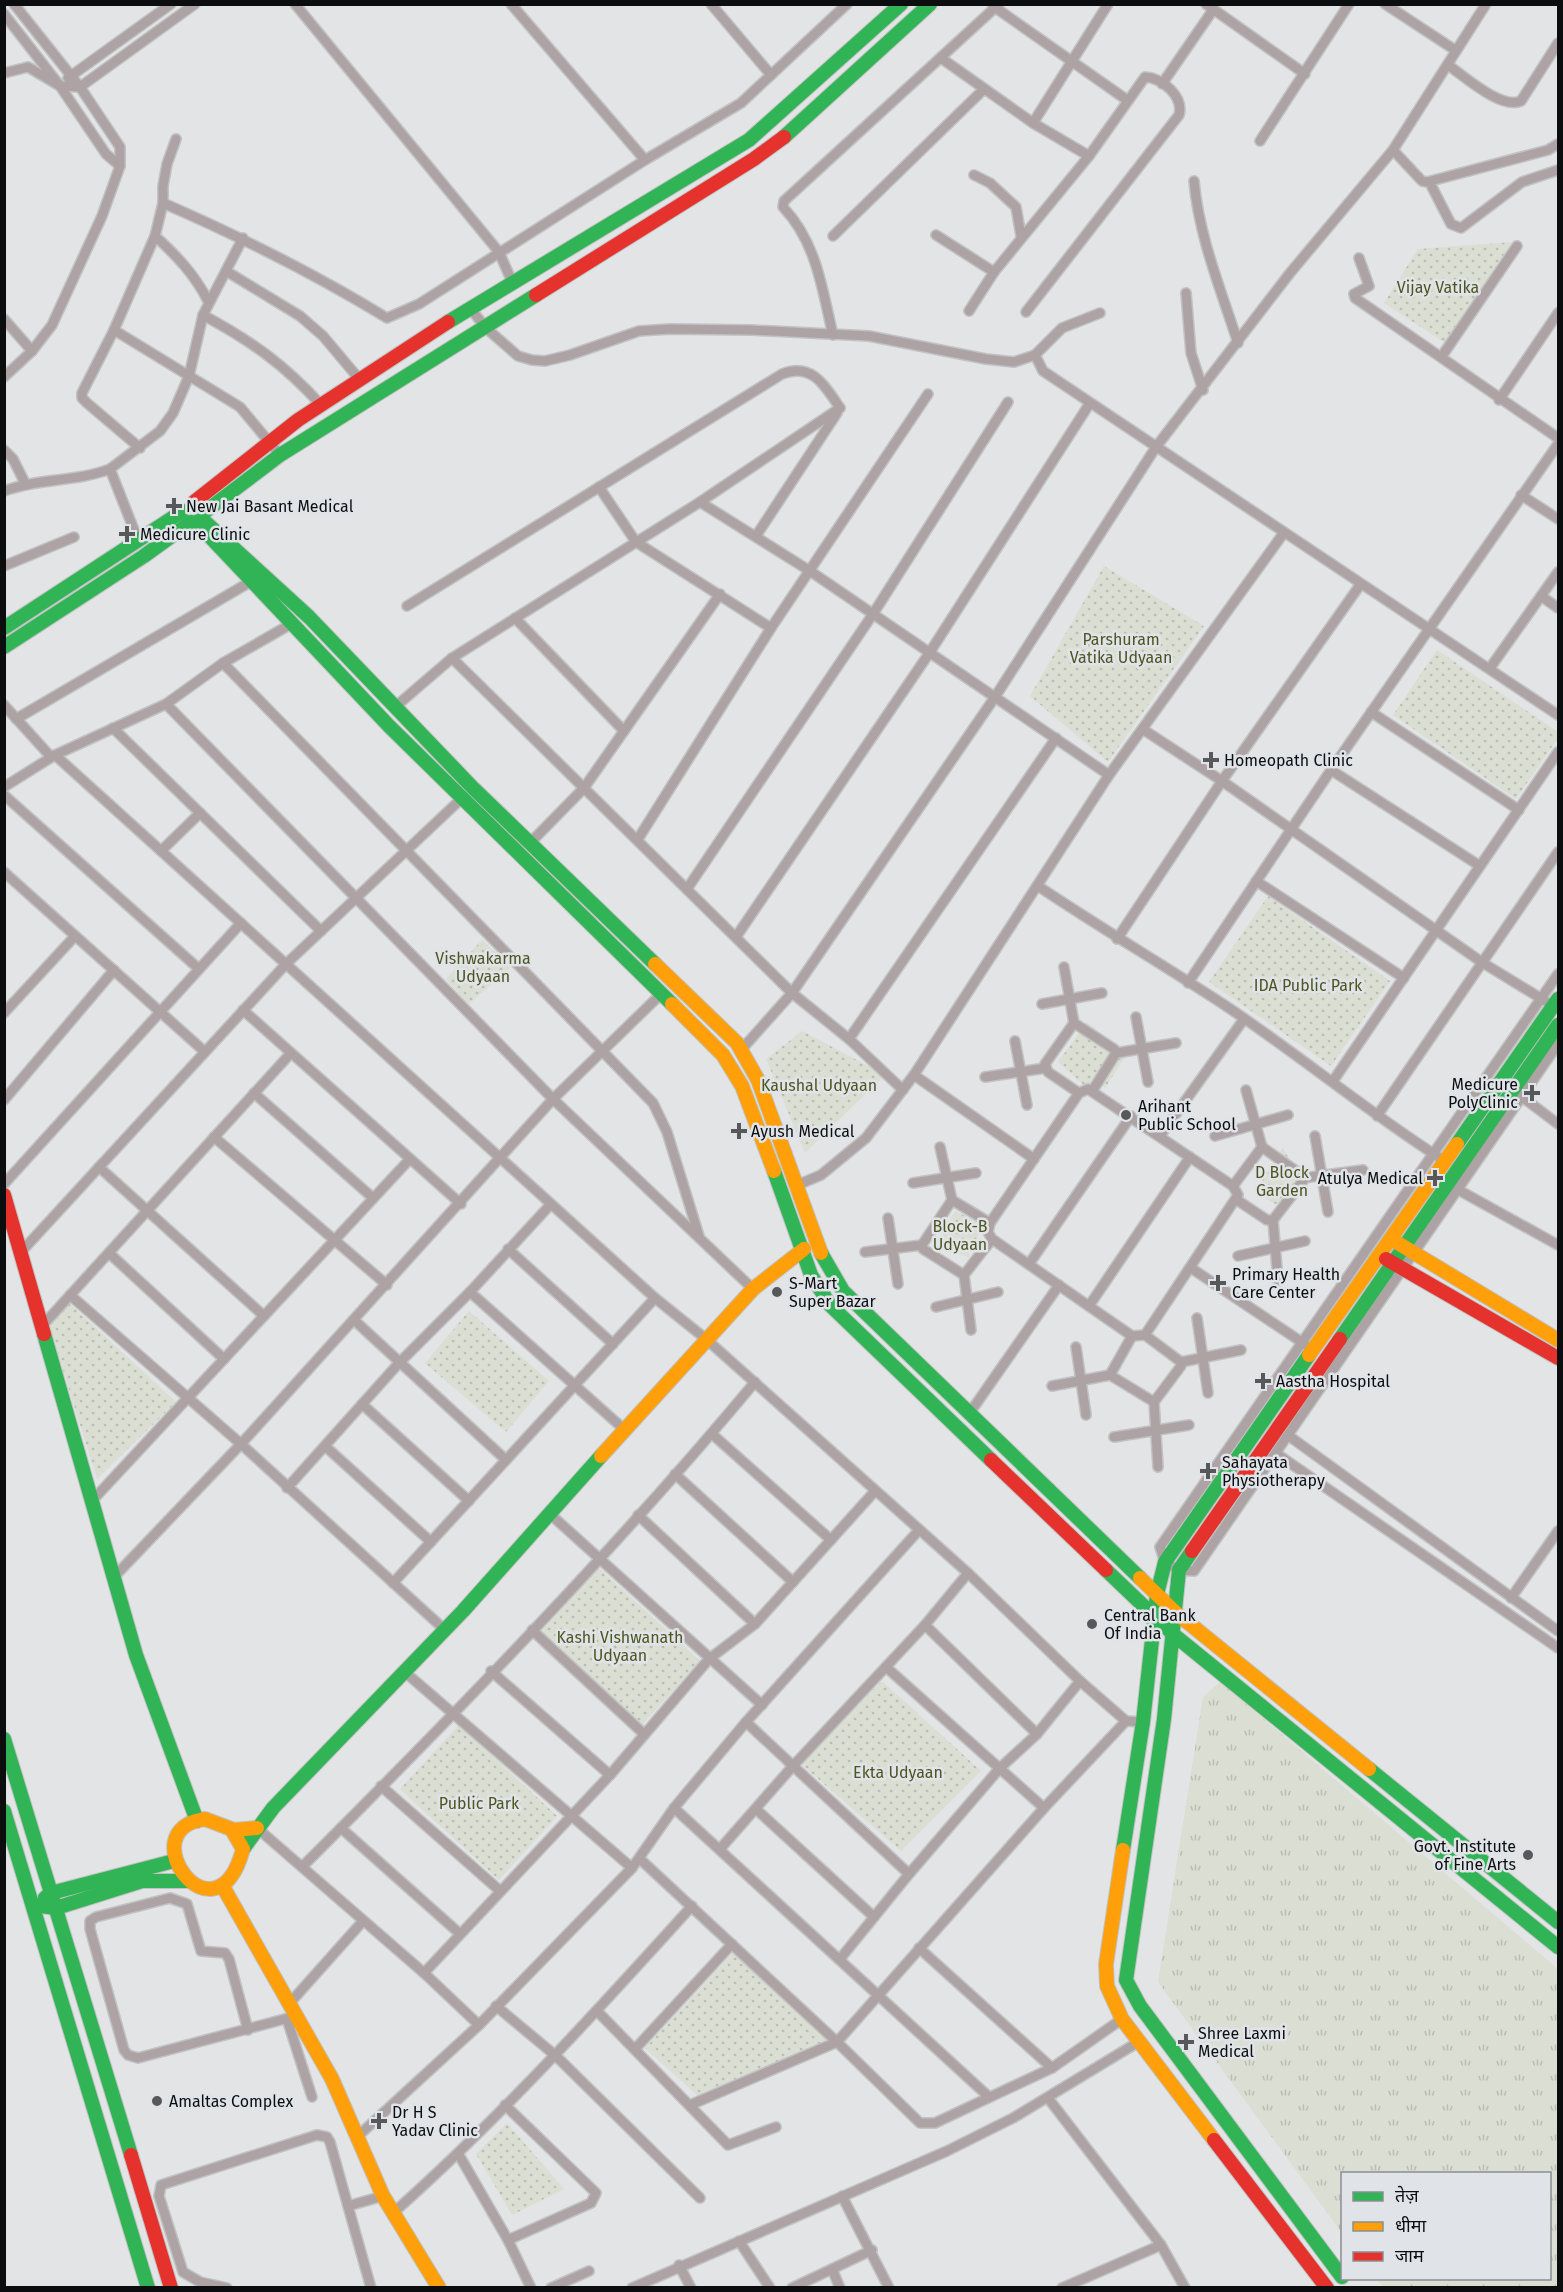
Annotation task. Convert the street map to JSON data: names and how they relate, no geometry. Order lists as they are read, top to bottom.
{
  "parks": [
    "Vijay Vatika",
    "Parshuram Vatika Udyaan",
    "Vishwakarma Udyaan",
    "IDA Public Park",
    "Kaushal Udyaan",
    "D Block Garden",
    "Block-B Udyaan",
    "Kashi Vishwanath Udyaan",
    "Ekta Udyaan",
    "Public Park"
  ],
  "places": {
    "health": [
      "New Jai Basant Medical",
      "Medicure Clinic",
      "Homeopath Clinic",
      "Medicure PolyClinic",
      "Ayush Medical",
      "Atulya Medical",
      "Primary Health Care Center",
      "Aastha Hospital",
      "Sahayata Physiotherapy",
      "Shree Laxmi Medical",
      "Dr H S Yadav Clinic"
    ],
    "other": [
      "Arihant Public School",
      "S-Mart Super Bazar",
      "Central Bank Of India",
      "Govt. Institute of Fine Arts",
      "Amaltas Complex"
    ]
  },
  "legend": ["तेज़", "धीमा", "जाम"]
}
